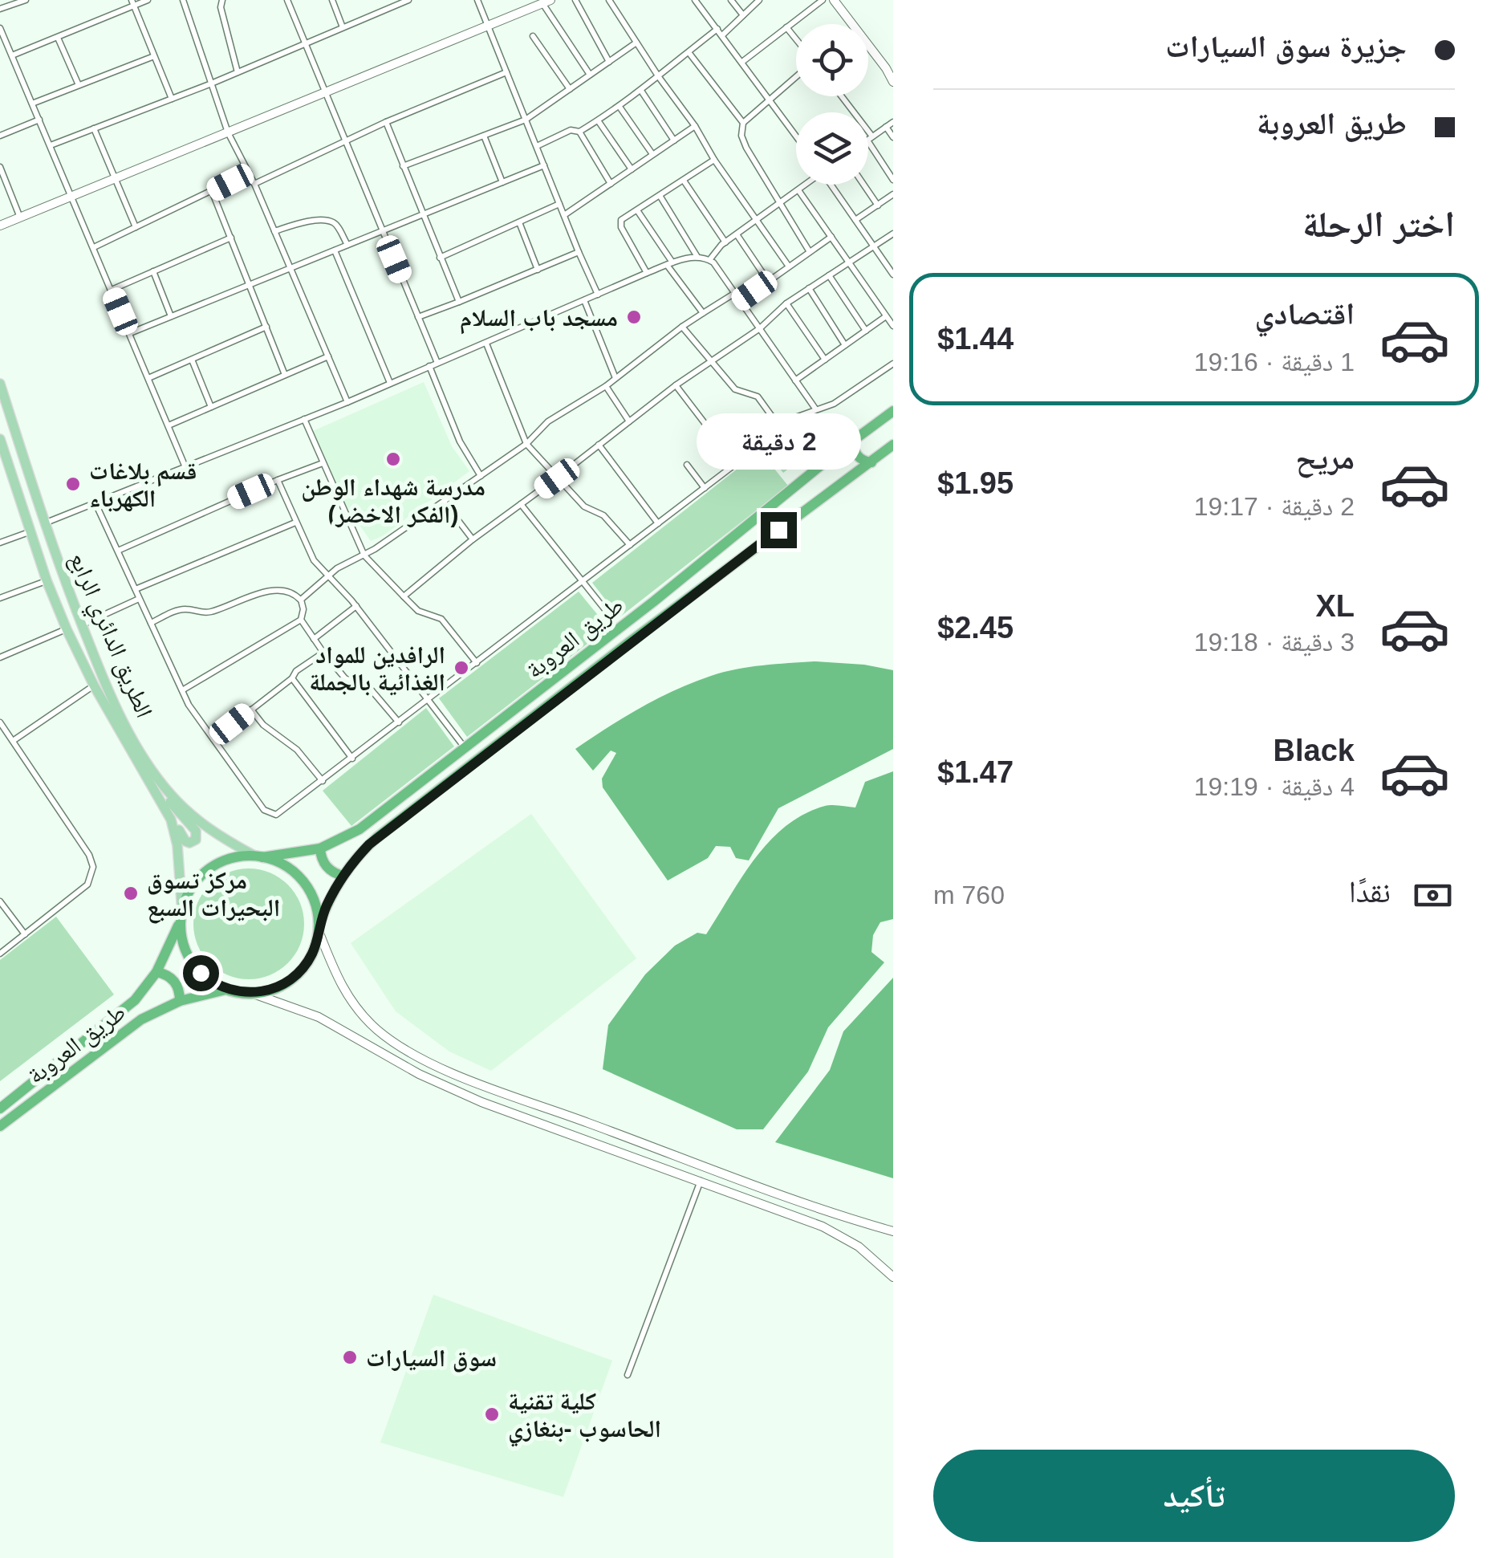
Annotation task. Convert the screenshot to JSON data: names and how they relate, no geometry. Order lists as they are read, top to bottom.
{
  "streets": {
    "highway": ["طريق العروبة"],
    "main road": ["الطريق الدائري الرابع"]
  },
  "crossings": [
    ["الطريق الدائري الرابع", "طريق العروبة"]
  ],
  "places": [
    "مسجد باب السلام",
    "مدرسة شهداء الوطن (الفكر الاخضر)",
    "قسم بلاغات الكهرباء",
    "الرافدين للمواد الغذائية بالجملة",
    "مركز تسوق البحيرات السبع",
    "سوق السيارات",
    "كلية تقنية الحاسوب -بنغازي"
  ],
  "page": {
    "banner": ["جزيرة سوق السيارات", "طريق العروبة"],
    "heading": "اختر الرحلة",
    "list": [
      {
        "name": "اقتصادي",
        "note": "1 دقيقة · 19:16",
        "value": "$1.44"
      },
      {
        "name": "مريح",
        "note": "2 دقيقة · 19:17",
        "value": "$1.95"
      },
      {
        "name": "XL",
        "note": "3 دقيقة · 19:18",
        "value": "$2.45"
      },
      {
        "name": "Black",
        "note": "4 دقيقة · 19:19",
        "value": "$1.47"
      }
    ],
    "bubble": "2 دقيقة",
    "pay": ["نقدًا", "760 m"],
    "buttons": "تأكيد"
  }
}
